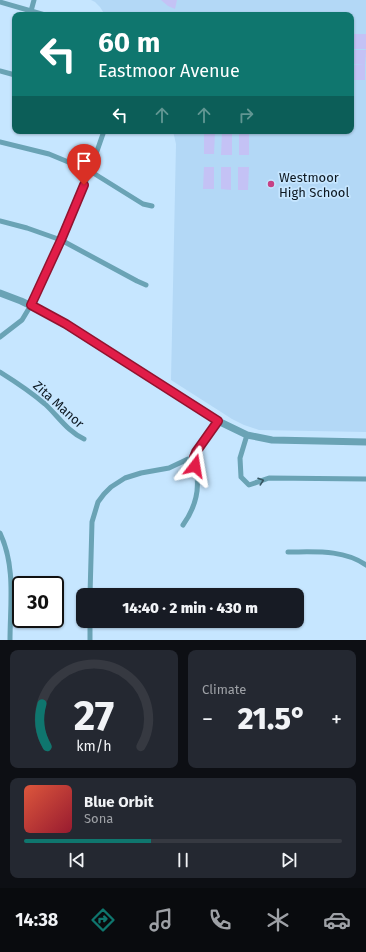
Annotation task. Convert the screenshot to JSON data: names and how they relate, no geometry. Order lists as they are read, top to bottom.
{
  "streets": {
    "street": ["Zita Manor"]
  },
  "places": ["Westmoor High School"],
  "page": {
    "turn": ["60 m", "Eastmoor Avenue"],
    "limit": "30",
    "trip": "14:40 · 2 min · 430 m",
    "tile": "Climate",
    "heat": ["−", "21.5°", "+"],
    "song": ["Blue Orbit", "Sona"],
    "tabs": "14:38",
    "gauge": ["27", "km/h"]
  }
}
